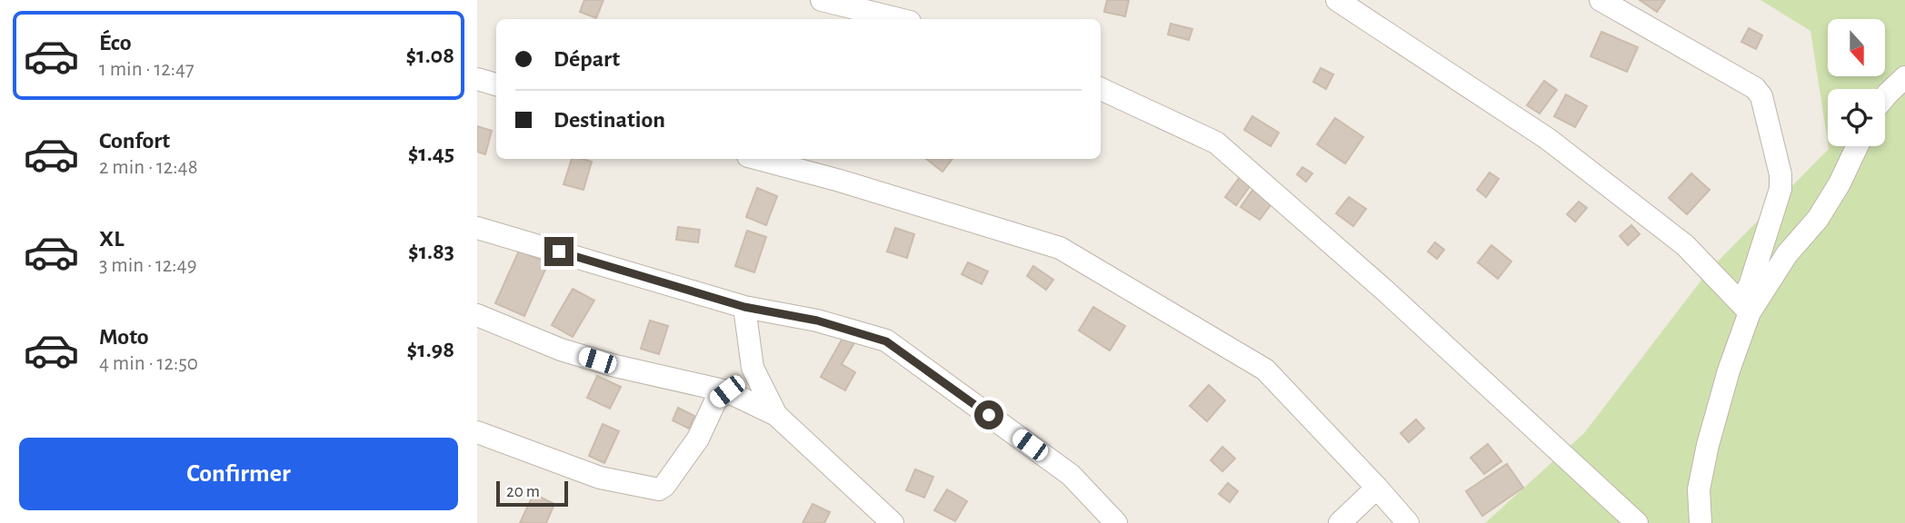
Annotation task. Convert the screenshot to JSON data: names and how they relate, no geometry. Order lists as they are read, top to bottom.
{
  "scale_bar": "20 m",
  "north": "bottom",
  "page": {
    "list": [
      {
        "name": "Éco",
        "note": "1 min · 12:47",
        "value": "$1.08"
      },
      {
        "name": "Confort",
        "note": "2 min · 12:48",
        "value": "$1.45"
      },
      {
        "name": "XL",
        "note": "3 min · 12:49",
        "value": "$1.83"
      },
      {
        "name": "Moto",
        "note": "4 min · 12:50",
        "value": "$1.98"
      }
    ],
    "banner": ["Départ", "Destination"],
    "buttons": "Confirmer",
    "scale": "20 m"
  }
}
